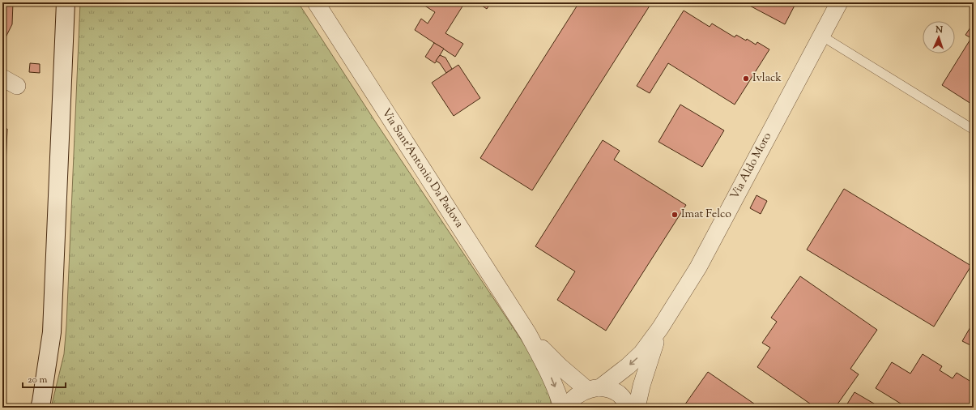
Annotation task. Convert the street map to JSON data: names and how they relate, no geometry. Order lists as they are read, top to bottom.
{
  "streets": {
    "street": ["Via Aldo Moro", "Via Sant'Antonio Da Padova"]
  },
  "crossings": [
    ["Via Aldo Moro", "Via Sant'Antonio Da Padova"]
  ],
  "places": ["Ivlack", "Imat Felco"],
  "scale_bar": "20 m",
  "north": "top"
}
